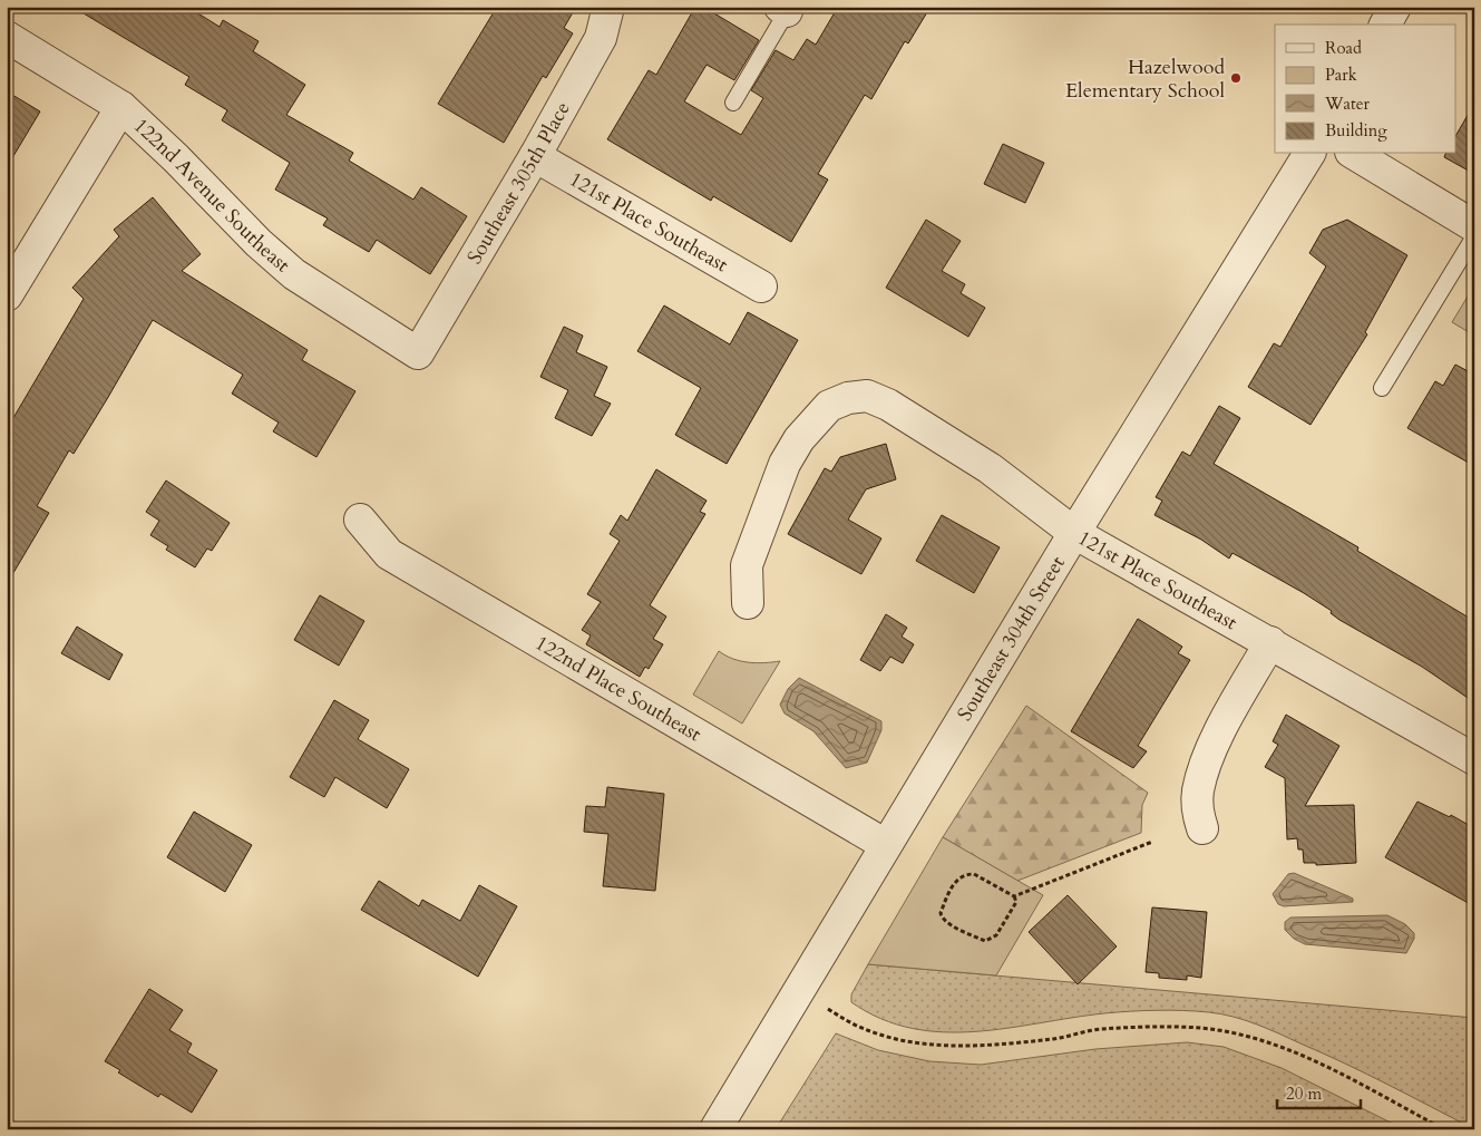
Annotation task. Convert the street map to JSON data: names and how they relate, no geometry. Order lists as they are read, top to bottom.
{
  "streets": {
    "street": [
      "Southeast 305th Place",
      "122nd Avenue Southeast",
      "121st Place Southeast",
      "Southeast 304th Street",
      "122nd Place Southeast"
    ]
  },
  "crossings": [
    ["Southeast 305th Place", "122nd Avenue Southeast"],
    ["Southeast 305th Place", "121st Place Southeast"],
    ["121st Place Southeast", "Southeast 304th Street"],
    ["Southeast 304th Street", "122nd Place Southeast"]
  ],
  "places": ["Hazelwood Elementary School"],
  "legend": [
    "Road",
    "Park",
    "Water",
    "Building"
  ],
  "scale_bar": "20 m"
}
